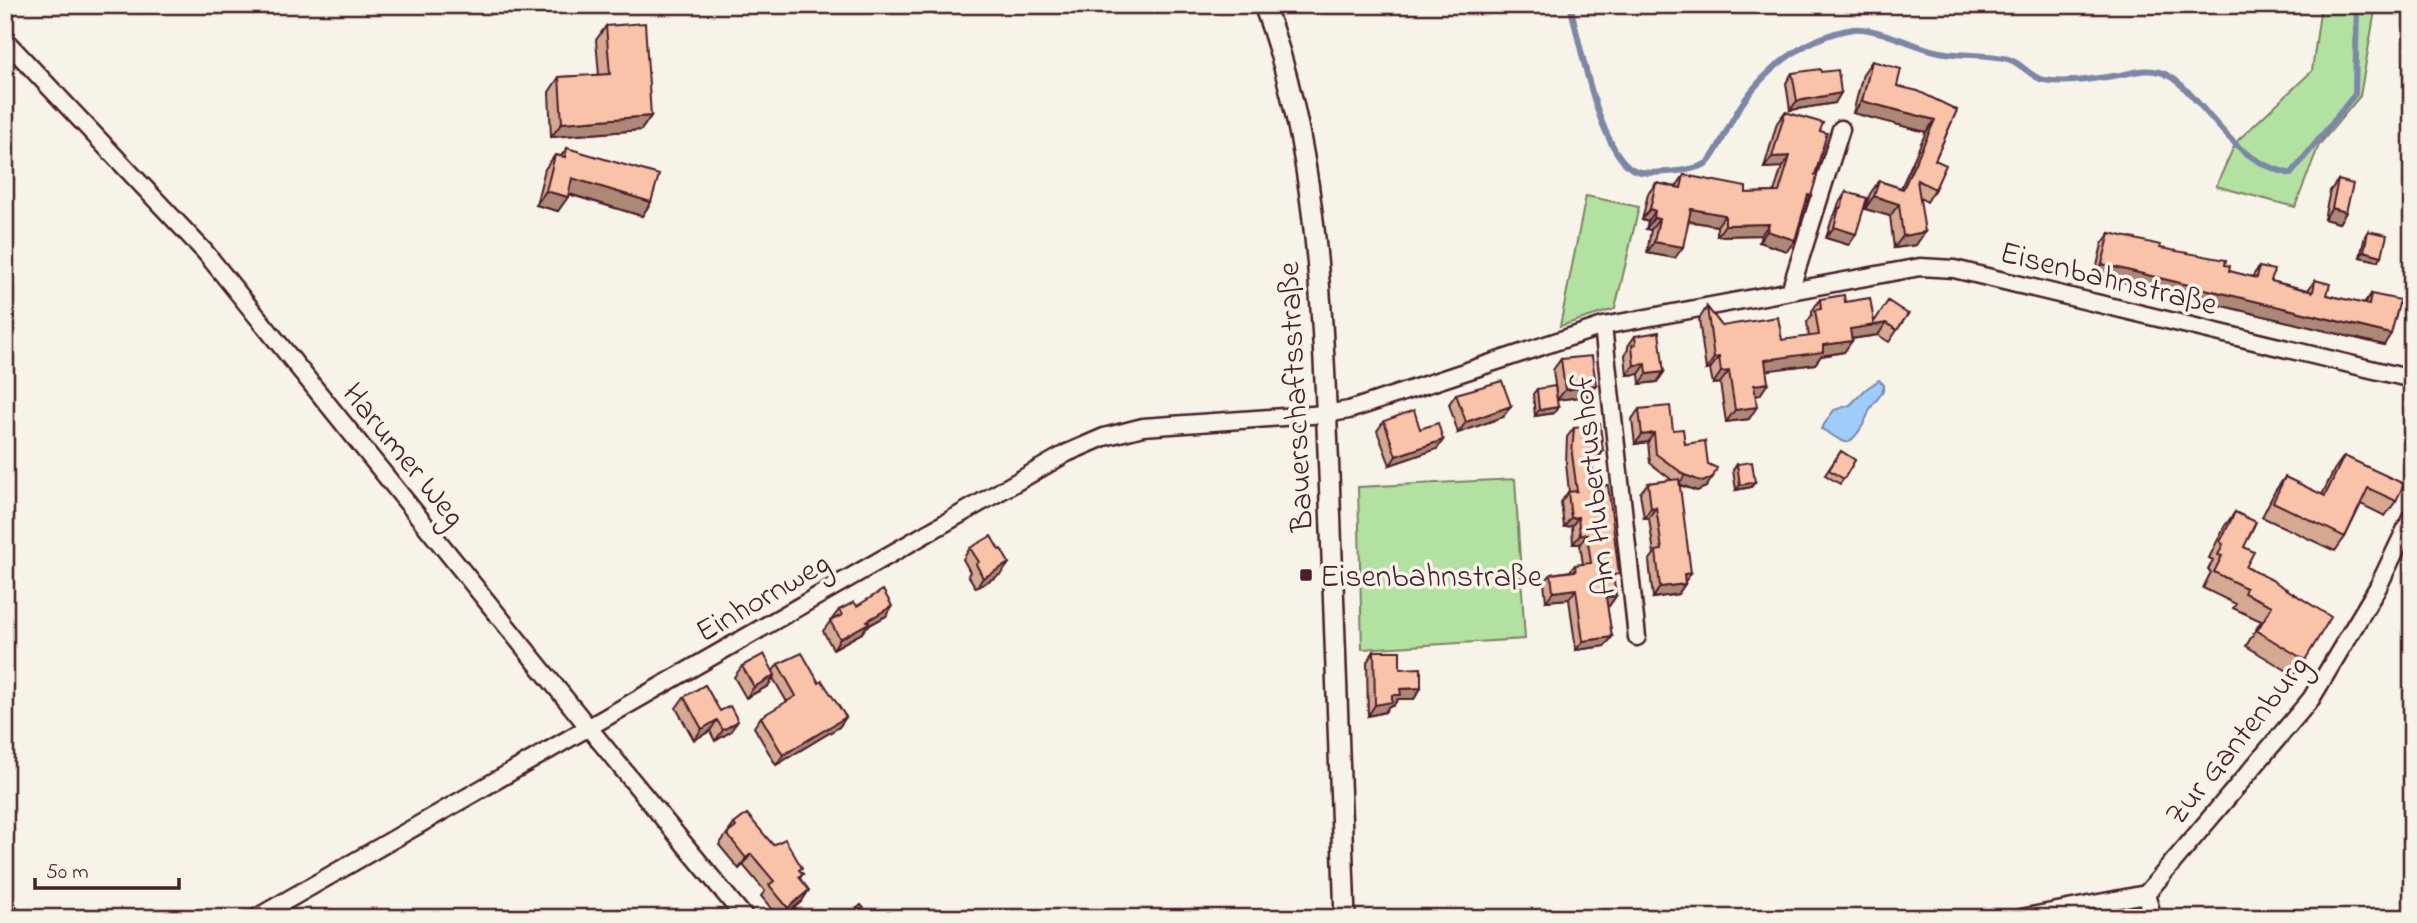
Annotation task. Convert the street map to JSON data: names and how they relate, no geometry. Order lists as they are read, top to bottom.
{
  "streets": {
    "street": [
      "Eisenbahnstraße",
      "Bauerschaftsstraße",
      "Harumer Weg",
      "Am Hubertushof",
      "Einhornweg",
      "Zur Gantenburg"
    ]
  },
  "crossings": [
    ["Eisenbahnstraße", "Bauerschaftsstraße"],
    ["Eisenbahnstraße", "Am Hubertushof"],
    ["Eisenbahnstraße", "Einhornweg"],
    ["Bauerschaftsstraße", "Einhornweg"],
    ["Harumer Weg", "Einhornweg"]
  ],
  "places": {
    "transit": ["Eisenbahnstraße"]
  },
  "scale_bar": "50 m"
}
